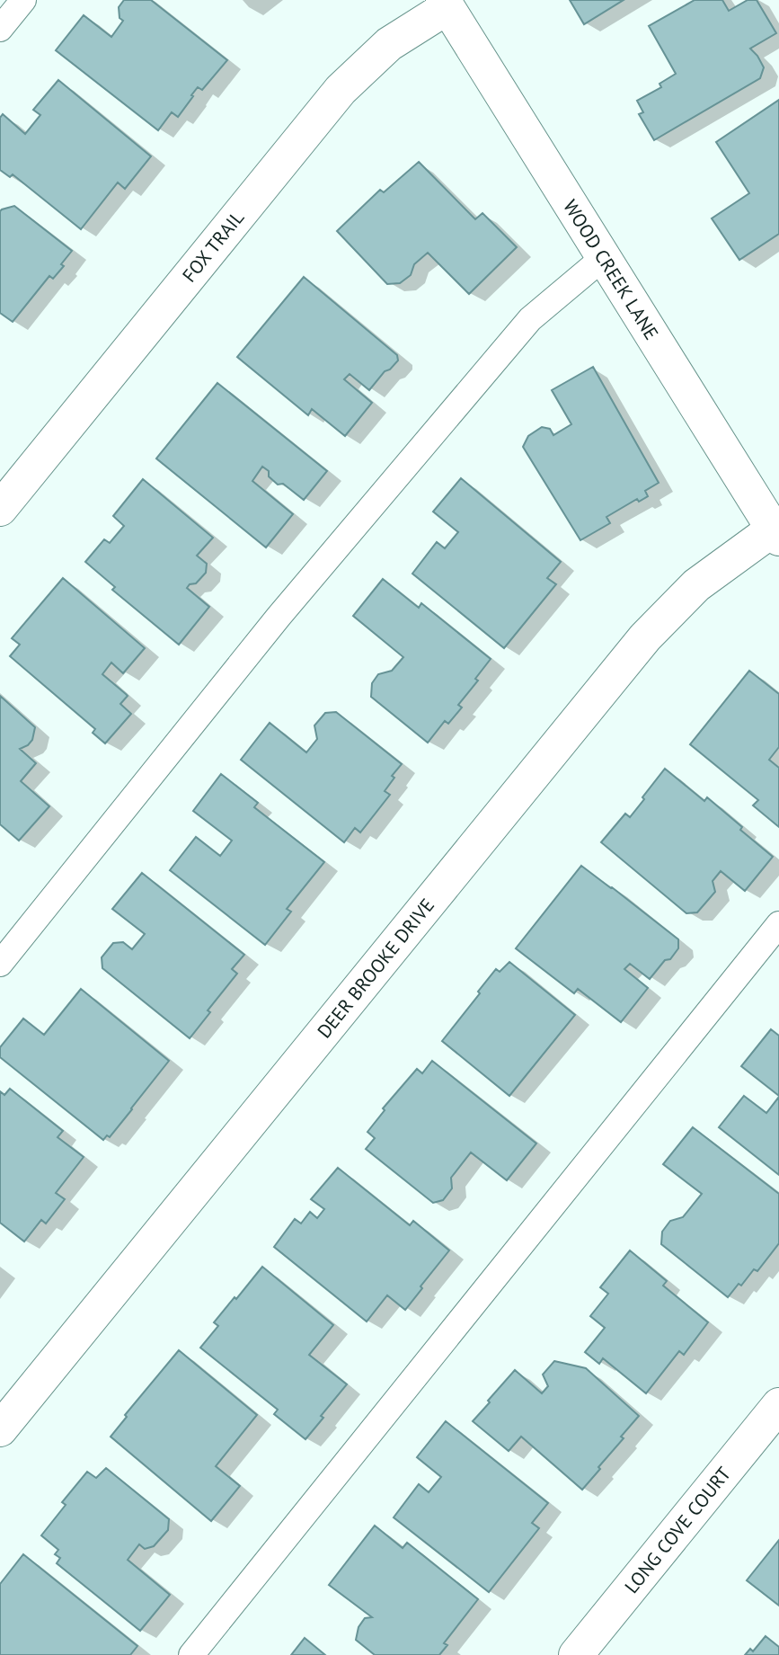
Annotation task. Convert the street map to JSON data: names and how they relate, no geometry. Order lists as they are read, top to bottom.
{
  "streets": {
    "street": [
      "FOX TRAIL",
      "WOOD CREEK LANE",
      "DEER BROOKE DRIVE",
      "LONG COVE COURT"
    ]
  },
  "crossings": [
    ["FOX TRAIL", "WOOD CREEK LANE"],
    ["WOOD CREEK LANE", "DEER BROOKE DRIVE"]
  ]
}
